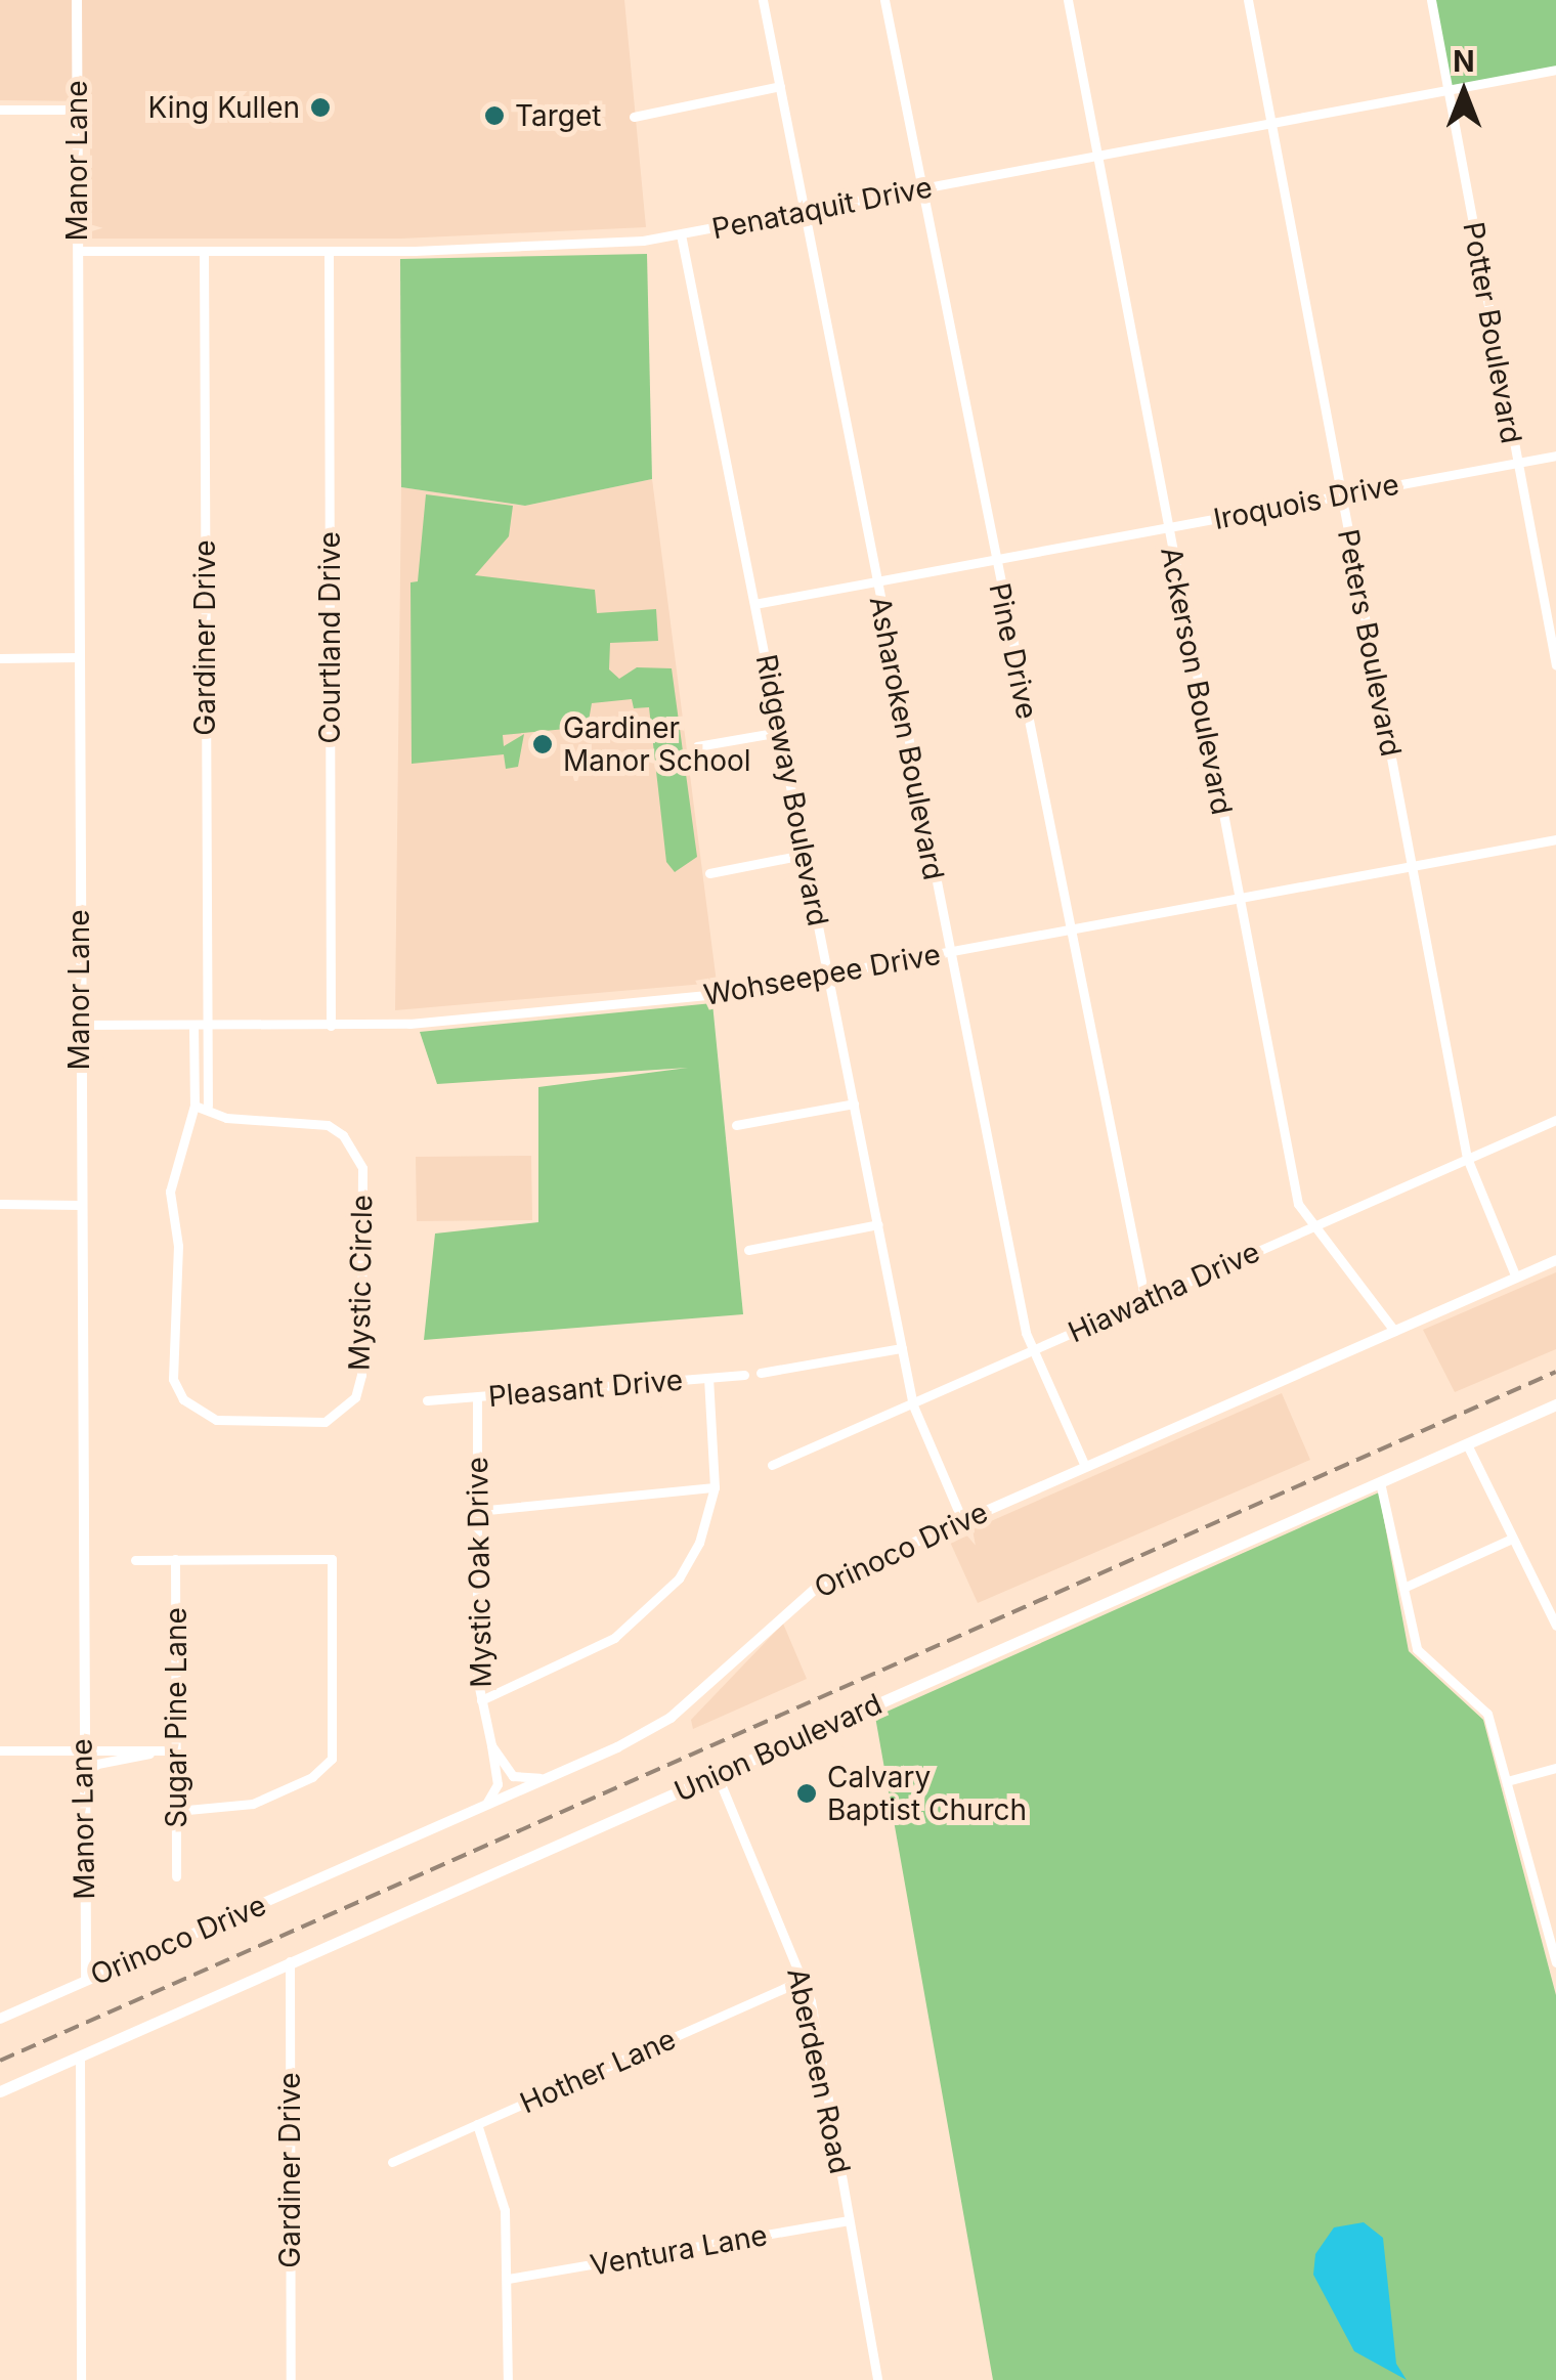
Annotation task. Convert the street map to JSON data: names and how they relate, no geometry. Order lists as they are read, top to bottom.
{
  "streets": {
    "main road": ["Union Boulevard"],
    "street": [
      "Manor Lane",
      "Penataquit Drive",
      "Potter Boulevard",
      "Iroquois Drive",
      "Gardiner Drive",
      "Courtland Drive",
      "Peters Boulevard",
      "Pine Drive",
      "Ackerson Boulevard",
      "Asharoken Boulevard",
      "Ridgeway Boulevard",
      "Wohseepee Drive",
      "Mystic Circle",
      "Hiawatha Drive",
      "Pleasant Drive",
      "Orinoco Drive",
      "Mystic Oak Drive",
      "Sugar Pine Lane",
      "Hother Lane",
      "Aberdeen Road",
      "Ventura Lane"
    ]
  },
  "crossings": [
    ["Manor Lane", "Penataquit Drive"],
    ["Manor Lane", "Wohseepee Drive"],
    ["Manor Lane", "Orinoco Drive"],
    ["Penataquit Drive", "Potter Boulevard"],
    ["Penataquit Drive", "Gardiner Drive"],
    ["Penataquit Drive", "Courtland Drive"],
    ["Penataquit Drive", "Peters Boulevard"],
    ["Penataquit Drive", "Pine Drive"],
    ["Penataquit Drive", "Ackerson Boulevard"],
    ["Penataquit Drive", "Asharoken Boulevard"],
    ["Penataquit Drive", "Ridgeway Boulevard"],
    ["Potter Boulevard", "Iroquois Drive"],
    ["Iroquois Drive", "Peters Boulevard"],
    ["Iroquois Drive", "Pine Drive"],
    ["Iroquois Drive", "Ackerson Boulevard"],
    ["Iroquois Drive", "Asharoken Boulevard"],
    ["Iroquois Drive", "Ridgeway Boulevard"],
    ["Gardiner Drive", "Wohseepee Drive"],
    ["Gardiner Drive", "Mystic Circle"],
    ["Gardiner Drive", "Union Boulevard"],
    ["Courtland Drive", "Wohseepee Drive"],
    ["Peters Boulevard", "Wohseepee Drive"],
    ["Peters Boulevard", "Hiawatha Drive"],
    ["Peters Boulevard", "Orinoco Drive"],
    ["Pine Drive", "Wohseepee Drive"],
    ["Pine Drive", "Hiawatha Drive"],
    ["Ackerson Boulevard", "Wohseepee Drive"],
    ["Ackerson Boulevard", "Hiawatha Drive"],
    ["Ackerson Boulevard", "Orinoco Drive"],
    ["Asharoken Boulevard", "Wohseepee Drive"],
    ["Asharoken Boulevard", "Hiawatha Drive"],
    ["Asharoken Boulevard", "Orinoco Drive"],
    ["Ridgeway Boulevard", "Wohseepee Drive"],
    ["Ridgeway Boulevard", "Hiawatha Drive"],
    ["Ridgeway Boulevard", "Orinoco Drive"],
    ["Wohseepee Drive", "Mystic Circle"],
    ["Pleasant Drive", "Mystic Oak Drive"],
    ["Orinoco Drive", "Mystic Oak Drive"],
    ["Union Boulevard", "Aberdeen Road"],
    ["Hother Lane", "Aberdeen Road"],
    ["Aberdeen Road", "Ventura Lane"]
  ],
  "places": [
    "King Kullen",
    "Target",
    "Gardiner Manor School",
    "Calvary Baptist Church"
  ],
  "north": "top"
}
